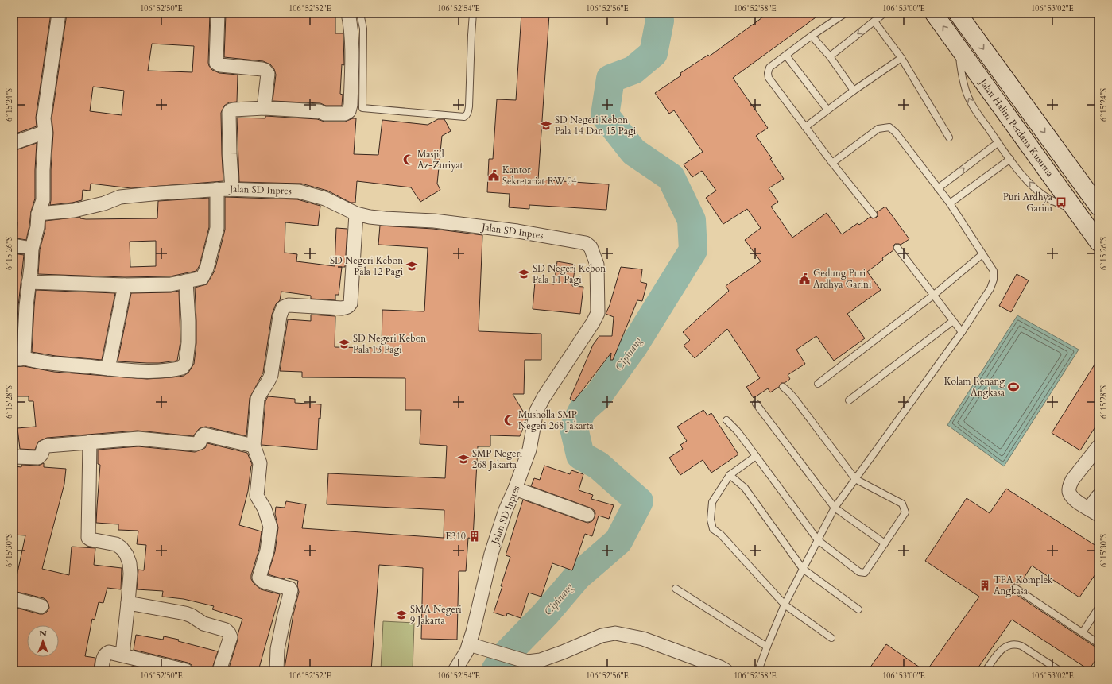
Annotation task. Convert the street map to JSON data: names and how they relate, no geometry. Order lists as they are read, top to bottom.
{
  "streets": {
    "street": ["Jalan Halim Perdana Kusuma", "Jalan SD Inpres"]
  },
  "water": ["Cipinang"],
  "places": {
    "school or university": [
      "SD Negeri Kebon Pala 14 Dan 15 Pagi",
      "SD Negeri Kebon Pala 12 Pagi",
      "SD Negeri Kebon Pala 11 Pagi",
      "SD Negeri Kebon Pala 13 Pagi",
      "SMP Negeri 268 Jakarta",
      "SMA Negeri 9 Jakarta"
    ],
    "mosque": ["Masjid Az-Zuriyat", "Musholla SMP Negeri 268 Jakarta"],
    "public building": ["Kantor Sekretariat RW 04", "Gedung Puri Ardhya Garini"],
    "bus stop": ["Puri Ardhya Garini"],
    "sports": ["Kolam Renang Angkasa"],
    "building": ["E310", "TPA Komplek Angkasa"]
  },
  "north": "top",
  "coordinates": [
    "106°52'50\"E",
    "106°52'52\"E",
    "106°52'54\"E",
    "106°52'56\"E",
    "106°52'58\"E",
    "106°53'00\"E",
    "106°53'02\"E",
    "6°15'24\"S",
    "6°15'26\"S",
    "6°15'28\"S",
    "6°15'30\"S"
  ]
}
